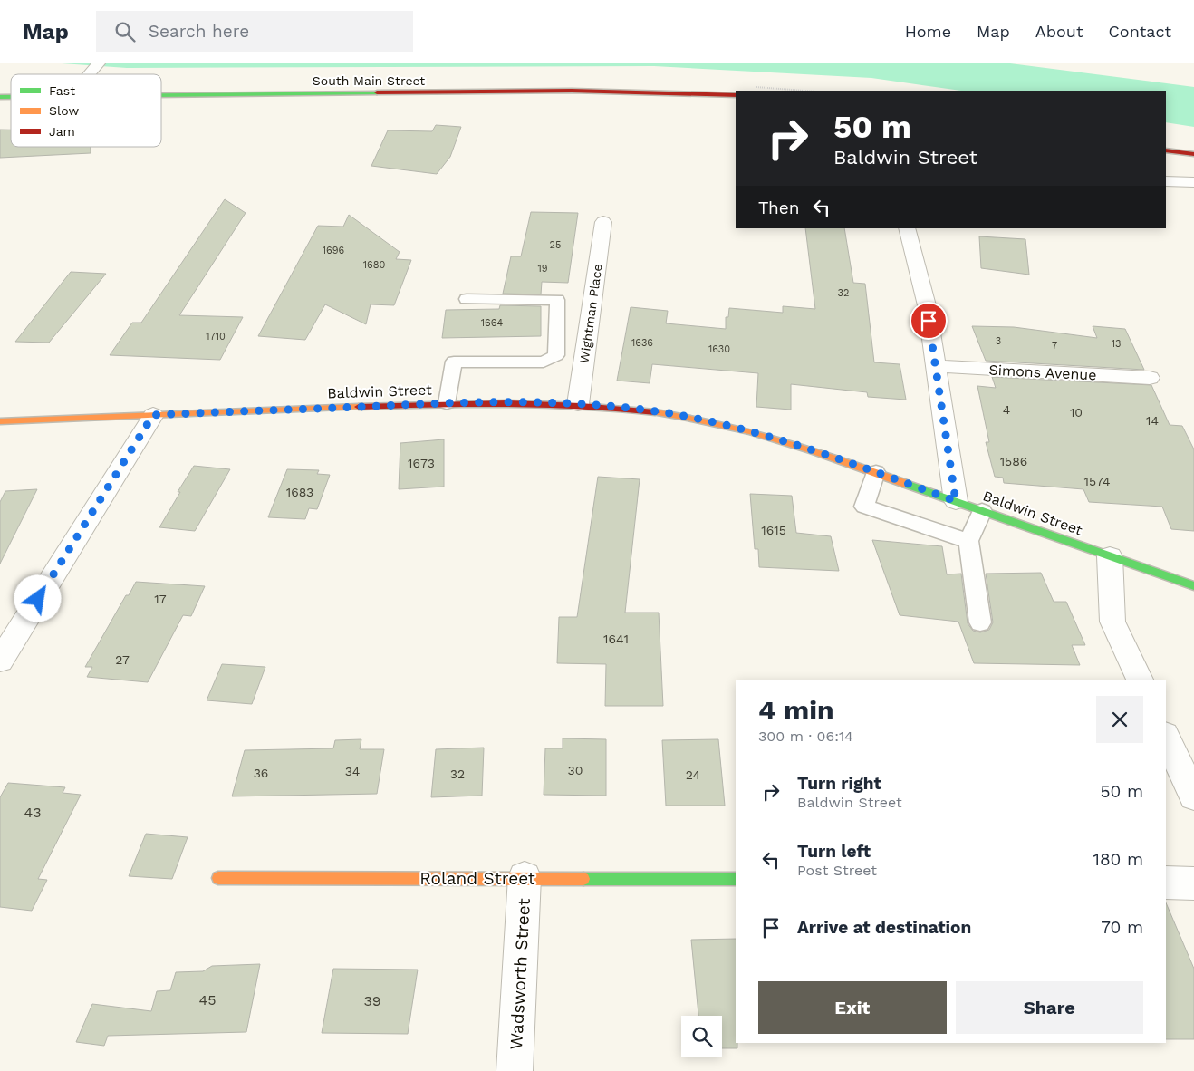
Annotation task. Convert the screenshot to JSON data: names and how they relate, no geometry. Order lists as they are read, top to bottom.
{
  "streets": {
    "main road": ["South Main Street", "Baldwin Street", "Roland Street"],
    "street": ["Wightman Place", "Simons Avenue", "Wadsworth Street"]
  },
  "crossings": [
    ["Wightman Place", "Baldwin Street"],
    ["Roland Street", "Wadsworth Street"]
  ],
  "house_numbers": [
    "25",
    "1696",
    "1680",
    "19",
    "32",
    "1664",
    "1710",
    "3",
    "1636",
    "13",
    "7",
    "1630",
    "4",
    "10",
    "14",
    "1586",
    "1673",
    "1574",
    "1683",
    "1615",
    "17",
    "1641",
    "27",
    "30",
    "34",
    "36",
    "32",
    "24",
    "43",
    "45",
    "39"
  ],
  "legend": ["Fast", "Slow", "Jam"],
  "page": {
    "header": "Map",
    "search": "Search here",
    "nav": [
      "Home",
      "Map",
      "About",
      "Contact"
    ],
    "turn": ["50 m", "Baldwin Street"],
    "then": "Then",
    "heading": ["4 min", "300 m · 06:14"],
    "list": [
      {
        "name": "Turn right",
        "note": "Baldwin Street",
        "value": "50 m"
      },
      {
        "name": "Turn left",
        "note": "Post Street",
        "value": "180 m"
      },
      {
        "name": "Arrive at destination",
        "value": "70 m"
      }
    ],
    "buttons": ["Exit", "Share"]
  }
}
